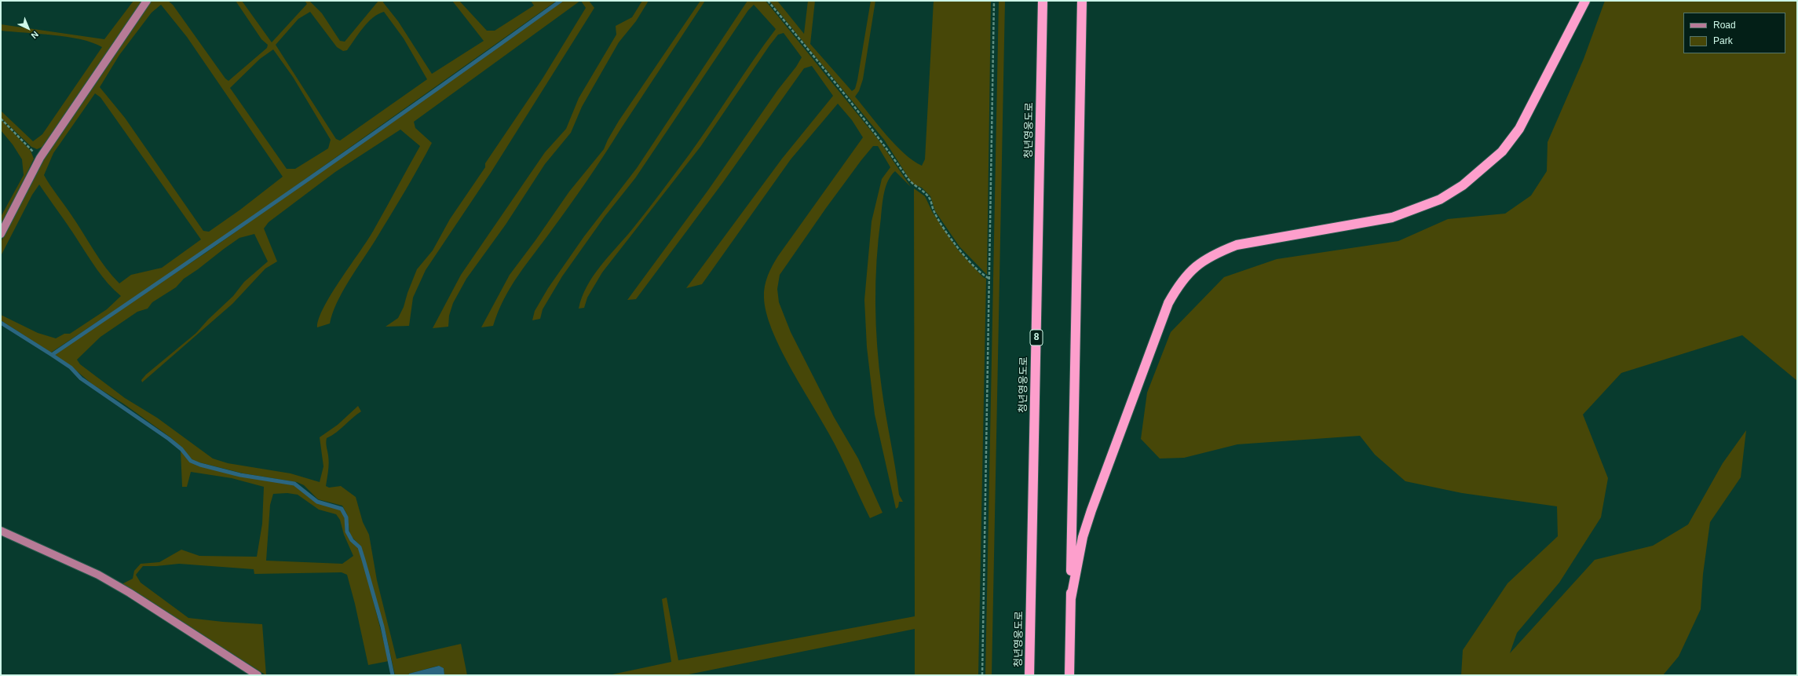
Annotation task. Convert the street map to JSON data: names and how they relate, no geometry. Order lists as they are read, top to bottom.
{
  "streets": {
    "highway": ["청년영웅도로", "8"]
  },
  "legend": ["Road", "Park"],
  "north": "bottom right"
}
